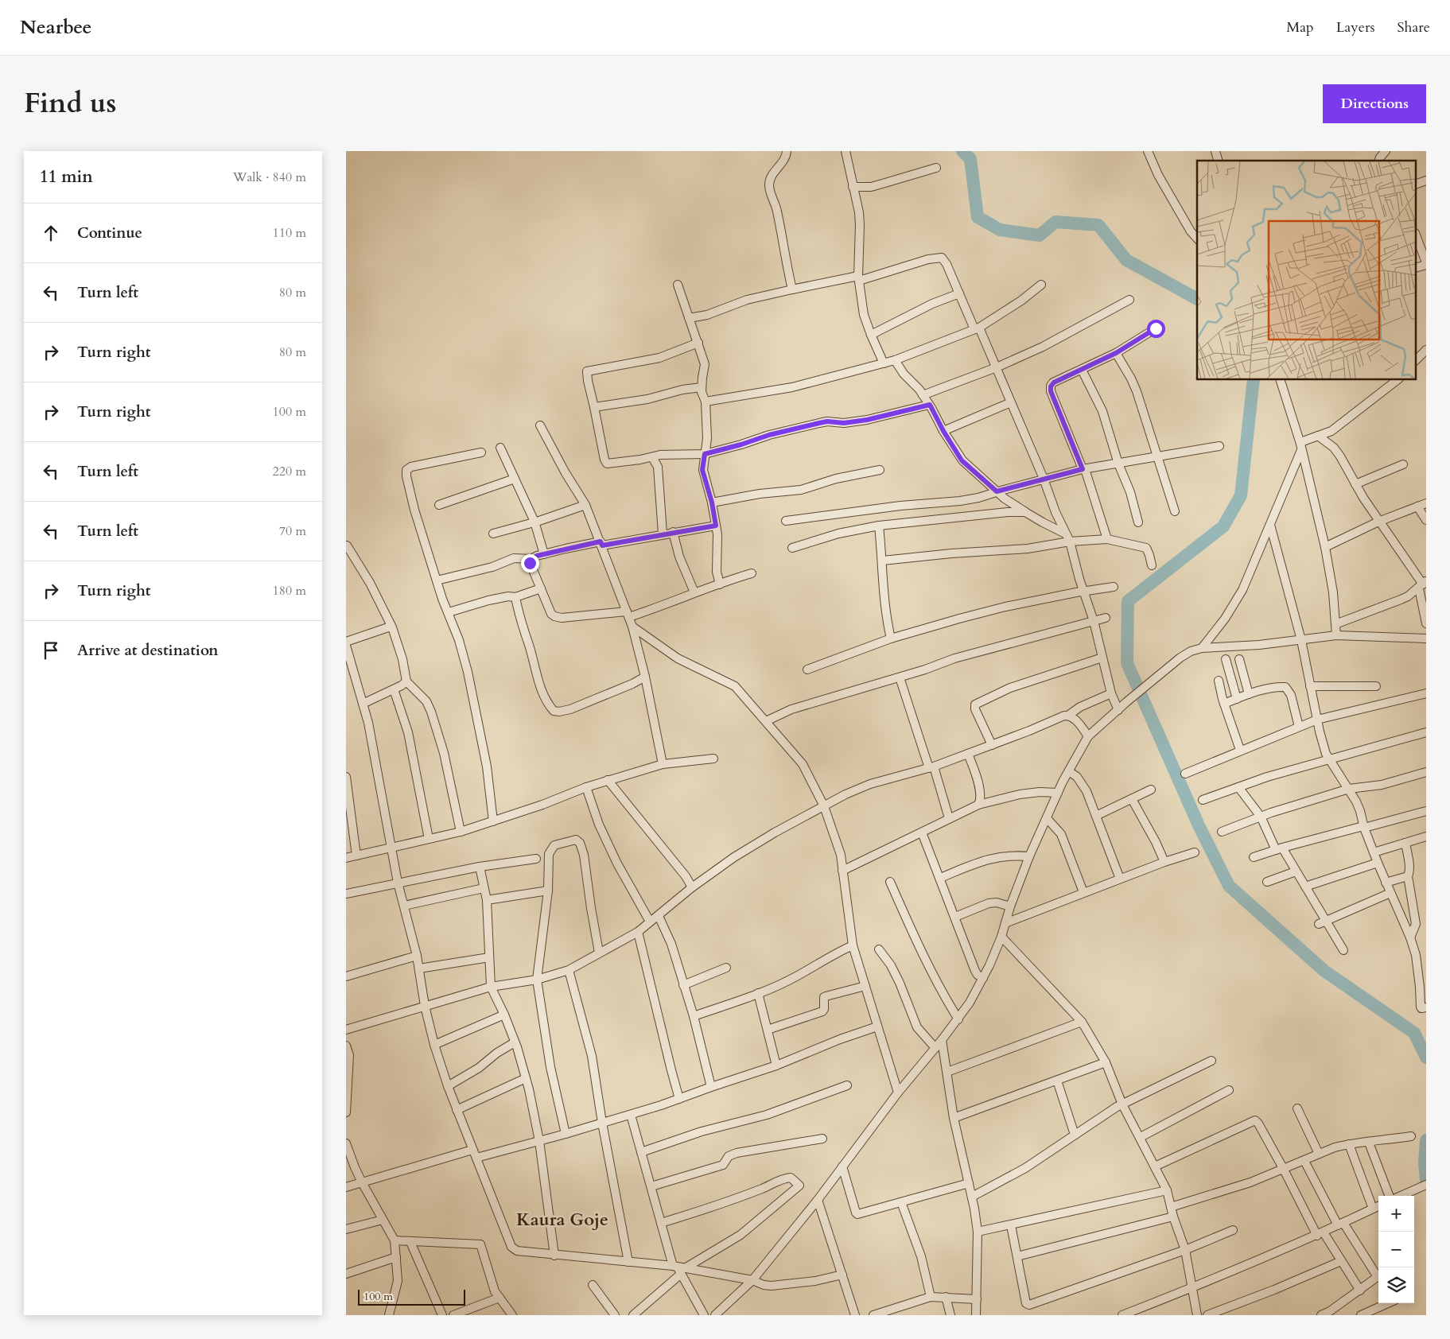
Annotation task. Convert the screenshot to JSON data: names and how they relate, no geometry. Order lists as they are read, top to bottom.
{
  "districts": ["Kaura Goje"],
  "scale_bar": "100 m",
  "page": {
    "header": "Nearbee",
    "nav": ["Map", "Layers", "Share"],
    "title": "Find us",
    "buttons": "Directions",
    "heading": ["11 min", "Walk · 840 m"],
    "list": [
      ["Continue", "110 m"],
      ["Turn left", "80 m"],
      ["Turn right", "80 m"],
      ["Turn right", "100 m"],
      ["Turn left", "220 m"],
      ["Turn left", "70 m"],
      ["Turn right", "180 m"],
      "Arrive at destination"
    ],
    "map_buttons": ["+", "−"],
    "scale": "100 m"
  }
}
